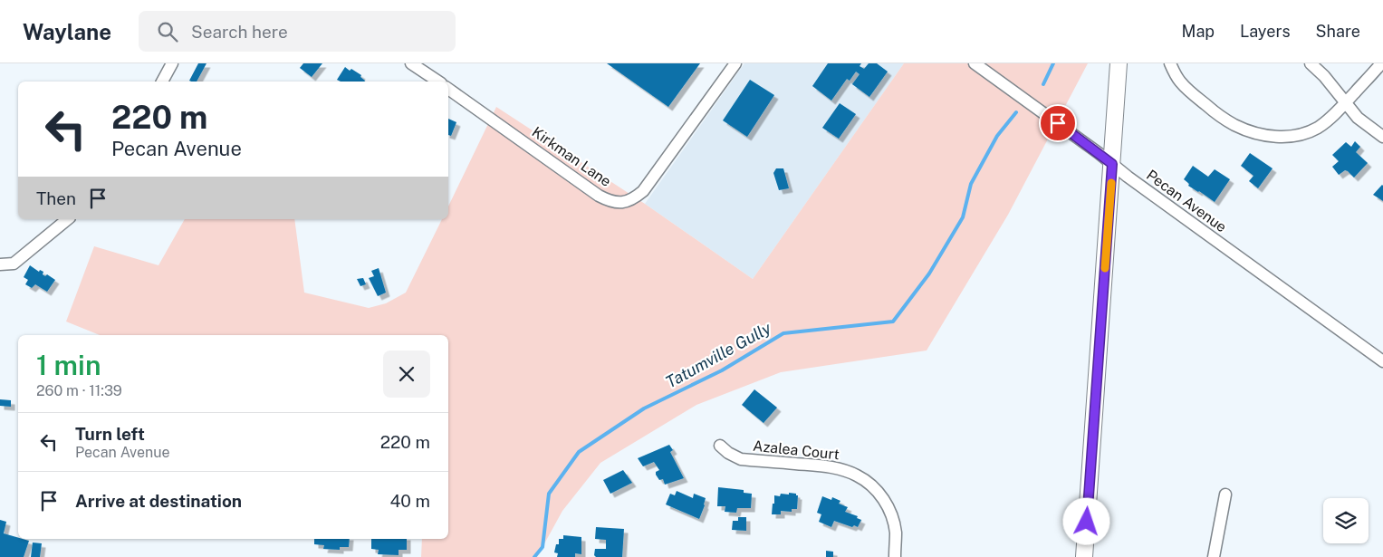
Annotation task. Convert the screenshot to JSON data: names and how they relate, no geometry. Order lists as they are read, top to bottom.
{
  "streets": {
    "street": ["Kirkman Lane", "Pecan Avenue", "Azalea Court"]
  },
  "water": ["Tatumville Gully"],
  "page": {
    "header": "Waylane",
    "search": "Search here",
    "nav": ["Map", "Layers", "Share"],
    "turn": ["220 m", "Pecan Avenue"],
    "then": "Then",
    "heading": ["1 min", "260 m · 11:39"],
    "list": [
      {
        "name": "Turn left",
        "note": "Pecan Avenue",
        "value": "220 m"
      },
      {
        "name": "Arrive at destination",
        "value": "40 m"
      }
    ]
  }
}
